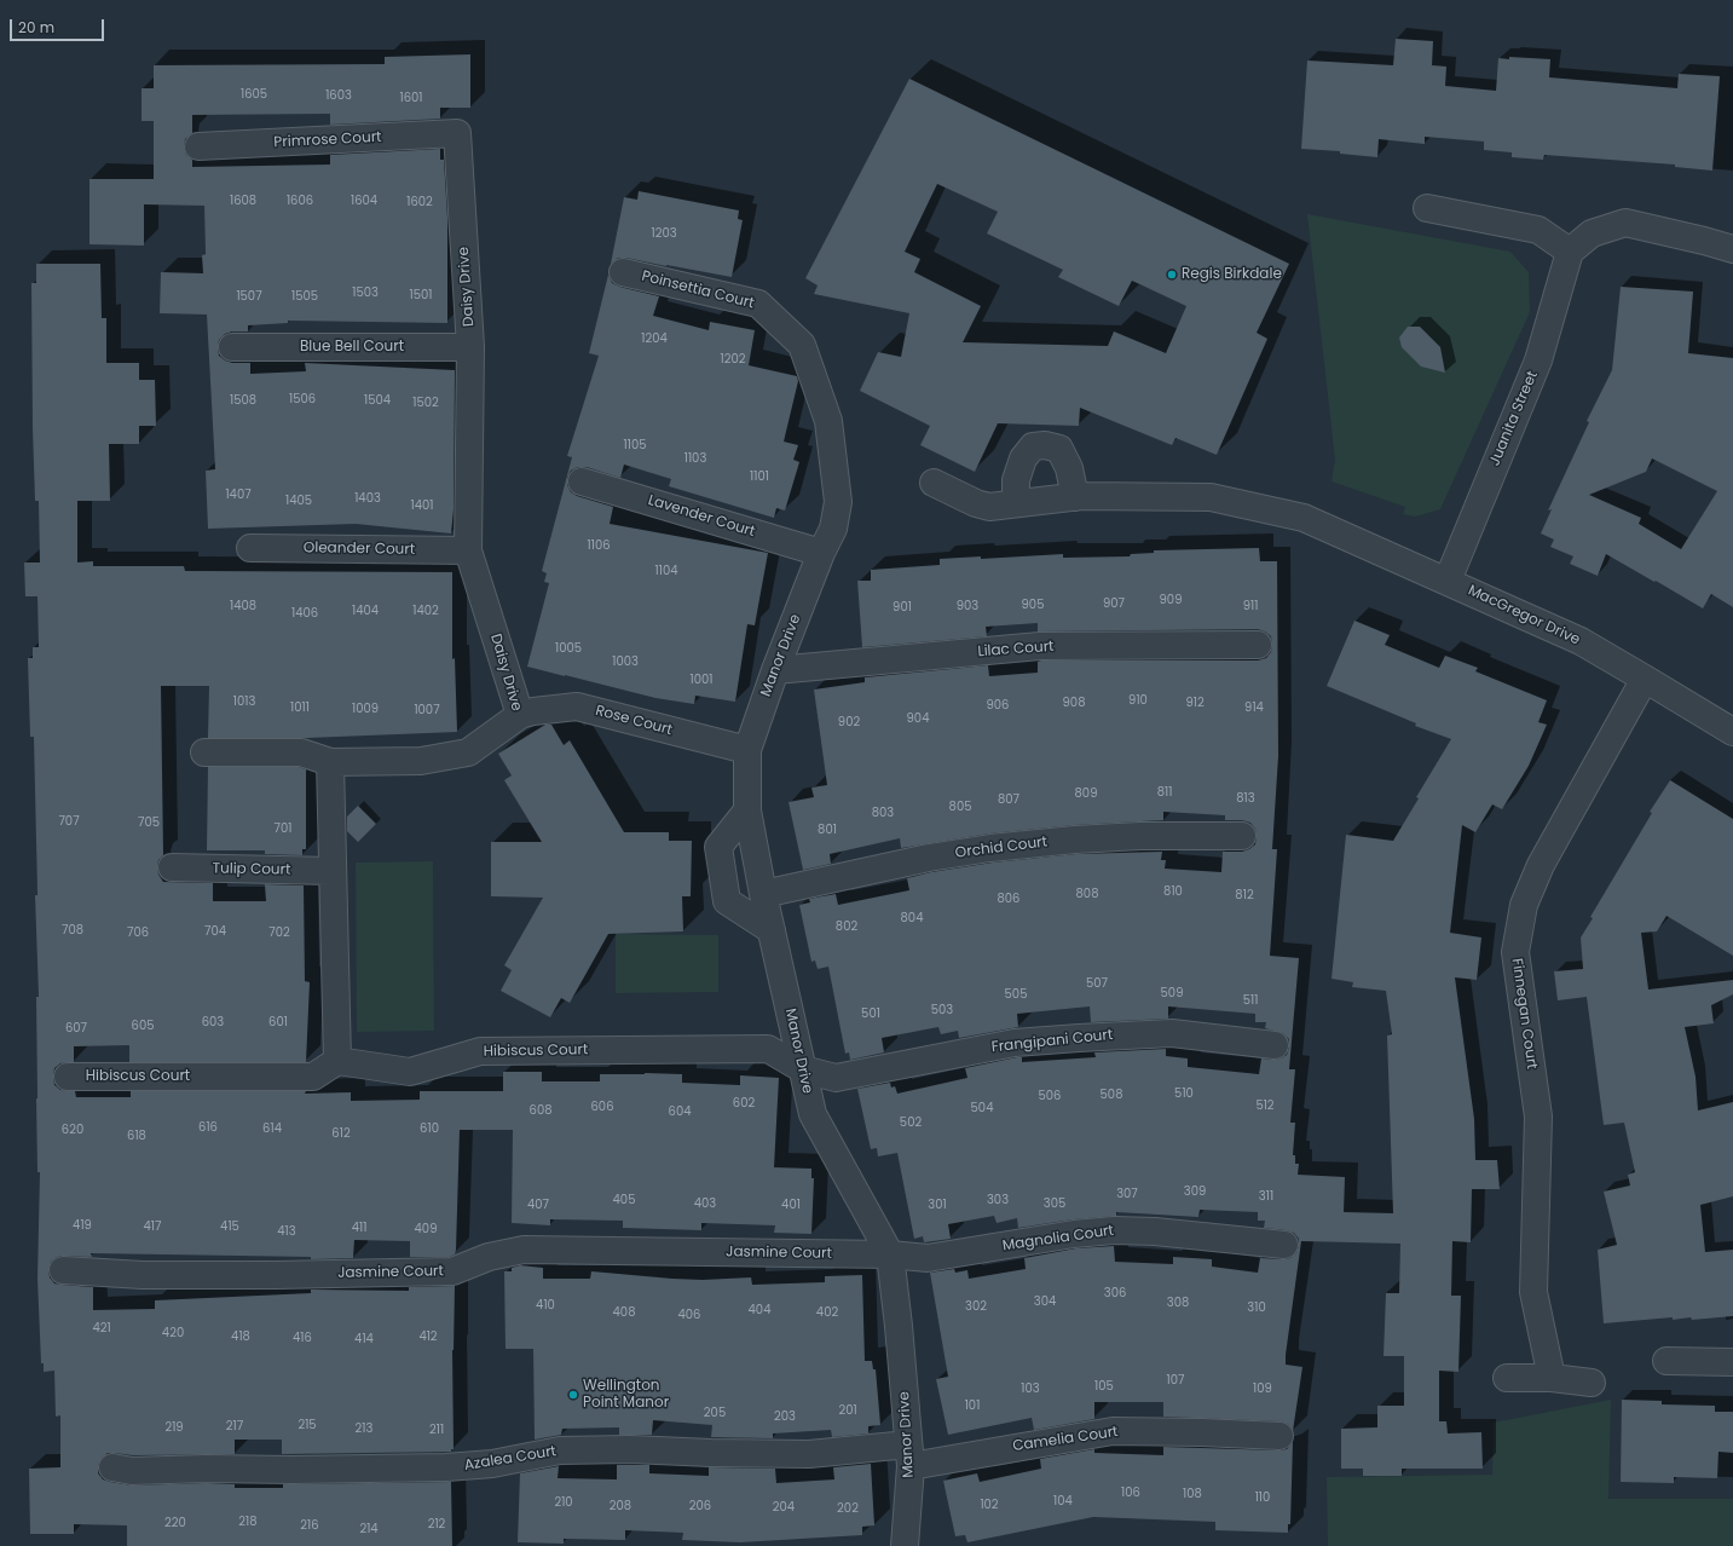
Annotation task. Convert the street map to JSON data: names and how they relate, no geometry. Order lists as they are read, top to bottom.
{
  "streets": {
    "street": [
      "Primrose Court",
      "Daisy Drive",
      "Poinsettia Court",
      "Blue Bell Court",
      "Juanita Street",
      "Lavender Court",
      "Oleander Court",
      "MacGregor Drive",
      "Lilac Court",
      "Manor Drive",
      "Rose Court",
      "Orchid Court",
      "Tulip Court",
      "Finnegan Court",
      "Frangipani Court",
      "Hibiscus Court",
      "Magnolia Court",
      "Jasmine Court",
      "Camelia Court",
      "Azalea Court"
    ]
  },
  "crossings": [
    ["Primrose Court", "Daisy Drive"],
    ["Daisy Drive", "Blue Bell Court"],
    ["Daisy Drive", "Oleander Court"],
    ["Daisy Drive", "Rose Court"],
    ["Poinsettia Court", "Lavender Court"],
    ["Poinsettia Court", "Manor Drive"],
    ["Juanita Street", "MacGregor Drive"],
    ["Lavender Court", "Manor Drive"],
    ["MacGregor Drive", "Finnegan Court"],
    ["Lilac Court", "Manor Drive"],
    ["Manor Drive", "Rose Court"],
    ["Manor Drive", "Orchid Court"],
    ["Manor Drive", "Frangipani Court"],
    ["Manor Drive", "Hibiscus Court"],
    ["Manor Drive", "Magnolia Court"],
    ["Manor Drive", "Jasmine Court"],
    ["Manor Drive", "Camelia Court"],
    ["Manor Drive", "Azalea Court"],
    ["Frangipani Court", "Hibiscus Court"],
    ["Magnolia Court", "Jasmine Court"],
    ["Camelia Court", "Azalea Court"]
  ],
  "places": ["Regis Birkdale", "Wellington Point Manor"],
  "house_numbers": [
    "1605",
    "1603",
    "1601",
    "1608",
    "1606",
    "1604",
    "1602",
    "1203",
    "1503",
    "1501",
    "1507",
    "1505",
    "1204",
    "1202",
    "1506",
    "1508",
    "1504",
    "1502",
    "1105",
    "1103",
    "1101",
    "1407",
    "1403",
    "1405",
    "1401",
    "1106",
    "1104",
    "909",
    "907",
    "905",
    "1408",
    "903",
    "911",
    "901",
    "1404",
    "1402",
    "1406",
    "1005",
    "1003",
    "1001",
    "910",
    "1013",
    "908",
    "912",
    "906",
    "1011",
    "914",
    "1009",
    "1007",
    "904",
    "902",
    "811",
    "809",
    "813",
    "807",
    "805",
    "803",
    "707",
    "705",
    "701",
    "801",
    "810",
    "808",
    "812",
    "806",
    "804",
    "802",
    "708",
    "704",
    "706",
    "702",
    "507",
    "509",
    "505",
    "511",
    "503",
    "501",
    "603",
    "601",
    "605",
    "607",
    "510",
    "508",
    "506",
    "602",
    "512",
    "606",
    "504",
    "608",
    "604",
    "502",
    "616",
    "614",
    "610",
    "620",
    "612",
    "618",
    "309",
    "307",
    "311",
    "405",
    "303",
    "403",
    "305",
    "407",
    "401",
    "301",
    "419",
    "417",
    "415",
    "411",
    "409",
    "413",
    "306",
    "304",
    "308",
    "410",
    "302",
    "310",
    "404",
    "408",
    "402",
    "406",
    "421",
    "420",
    "418",
    "412",
    "416",
    "414",
    "107",
    "105",
    "103",
    "109",
    "101",
    "201",
    "205",
    "203",
    "215",
    "217",
    "219",
    "213",
    "211",
    "106",
    "108",
    "110",
    "104",
    "210",
    "102",
    "208",
    "206",
    "204",
    "202",
    "218",
    "220",
    "212",
    "216",
    "214"
  ],
  "scale_bar": "20 m"
}
